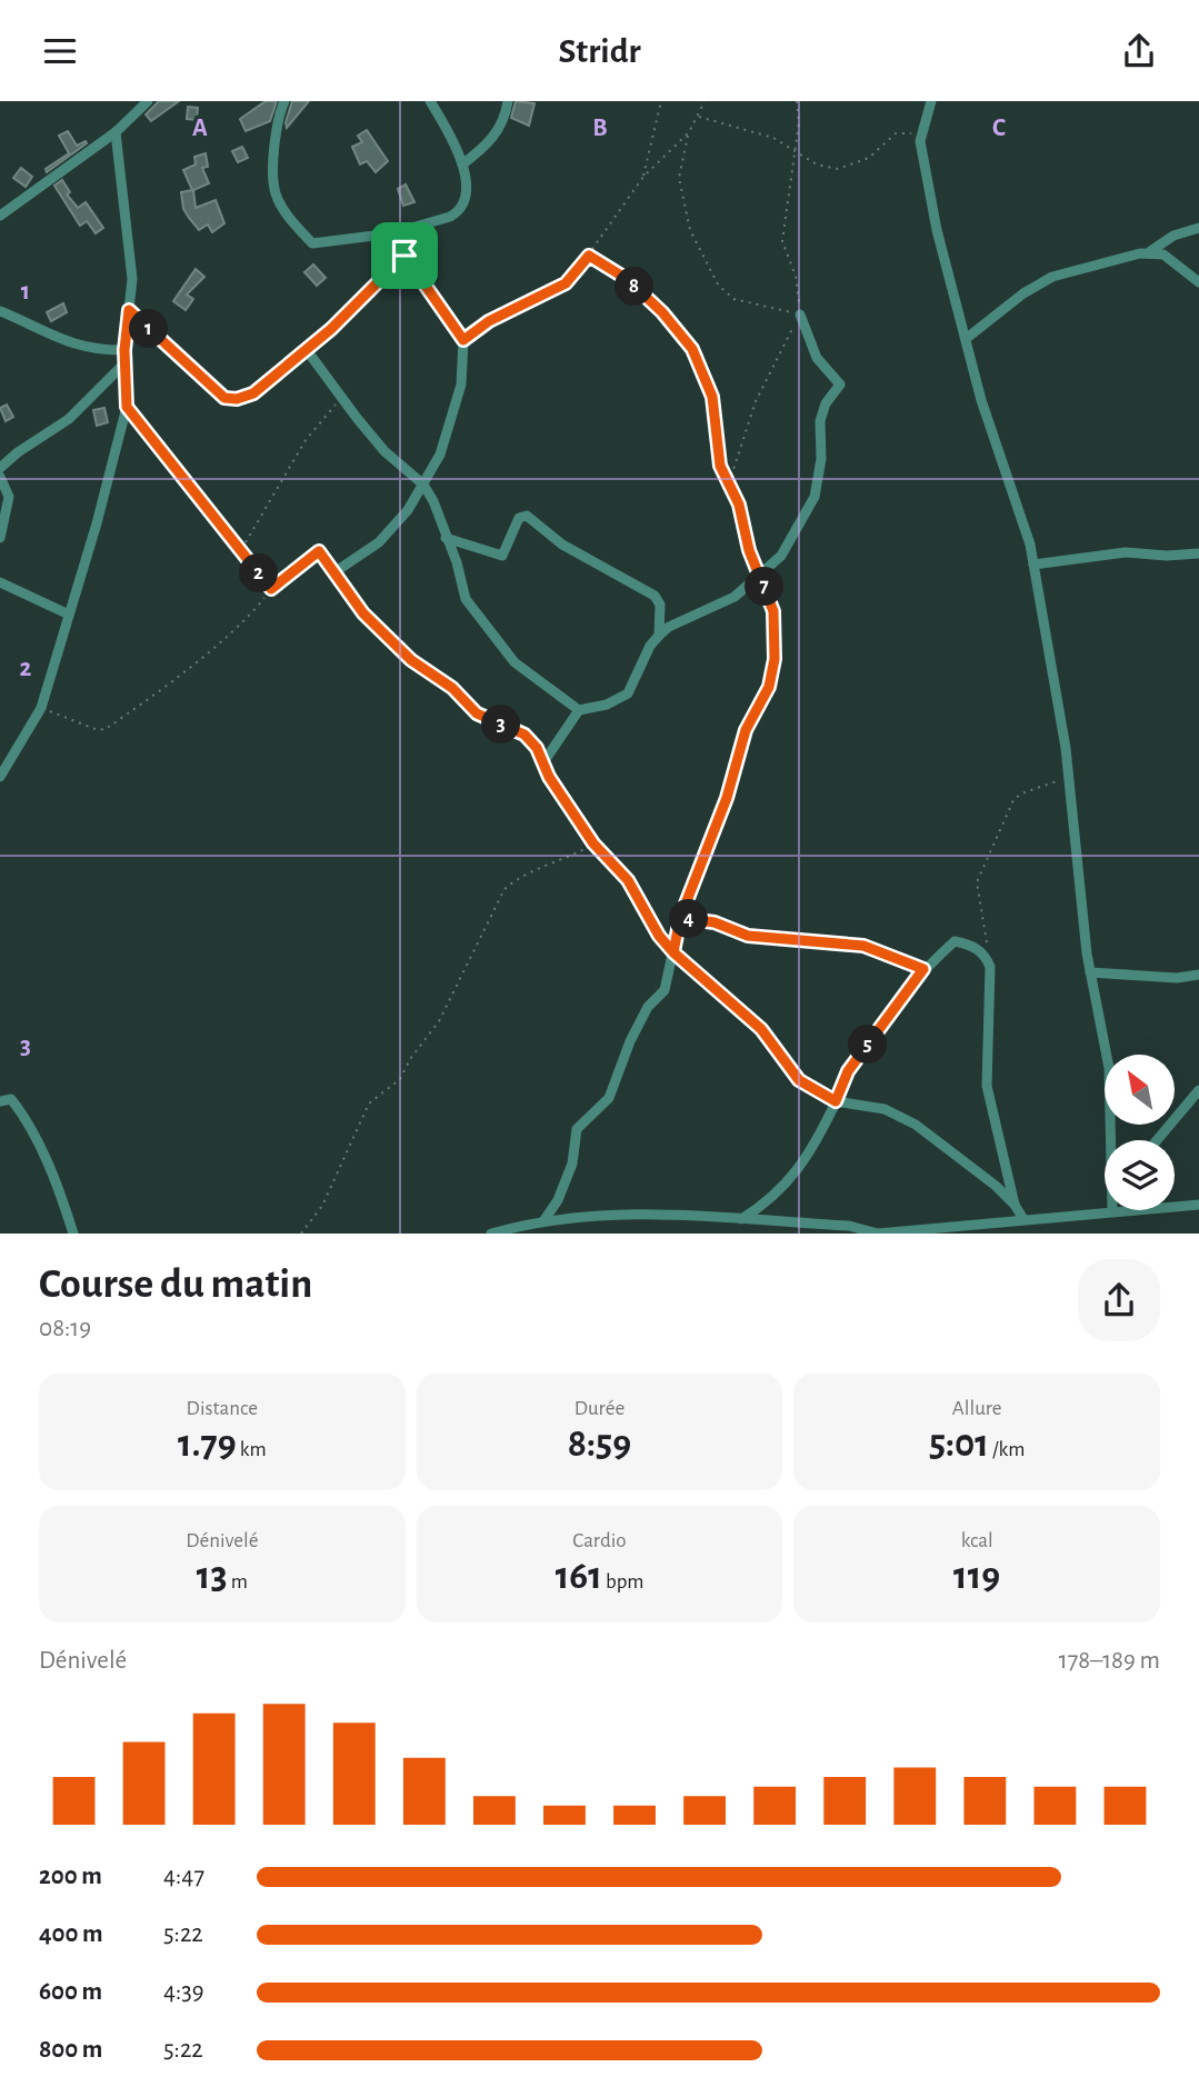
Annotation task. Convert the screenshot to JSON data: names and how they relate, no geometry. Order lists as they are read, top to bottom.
{
  "north": "top left",
  "page": {
    "header": "Stridr",
    "pins": [
      "8",
      "1",
      "2",
      "7",
      "3",
      "4",
      "5"
    ],
    "heading": ["Course du matin", "08:19"],
    "stats": [
      ["Distance", "1.79 km"],
      ["Durée", "8:59"],
      ["Allure", "5:01 /km"],
      ["Dénivelé", "13 m"],
      ["Cardio", "161 bpm"],
      ["kcal", "119"]
    ],
    "chart": ["Dénivelé", "178–189 m"],
    "list": [
      {
        "name": "200 m",
        "note": "4:47"
      },
      {
        "name": "400 m",
        "note": "5:22"
      },
      {
        "name": "600 m",
        "note": "4:39"
      },
      {
        "name": "800 m",
        "note": "5:22"
      }
    ]
  },
  "grid": {
    "columns": ["A", "B", "C"],
    "rows": ["1", "2", "3"]
  }
}
